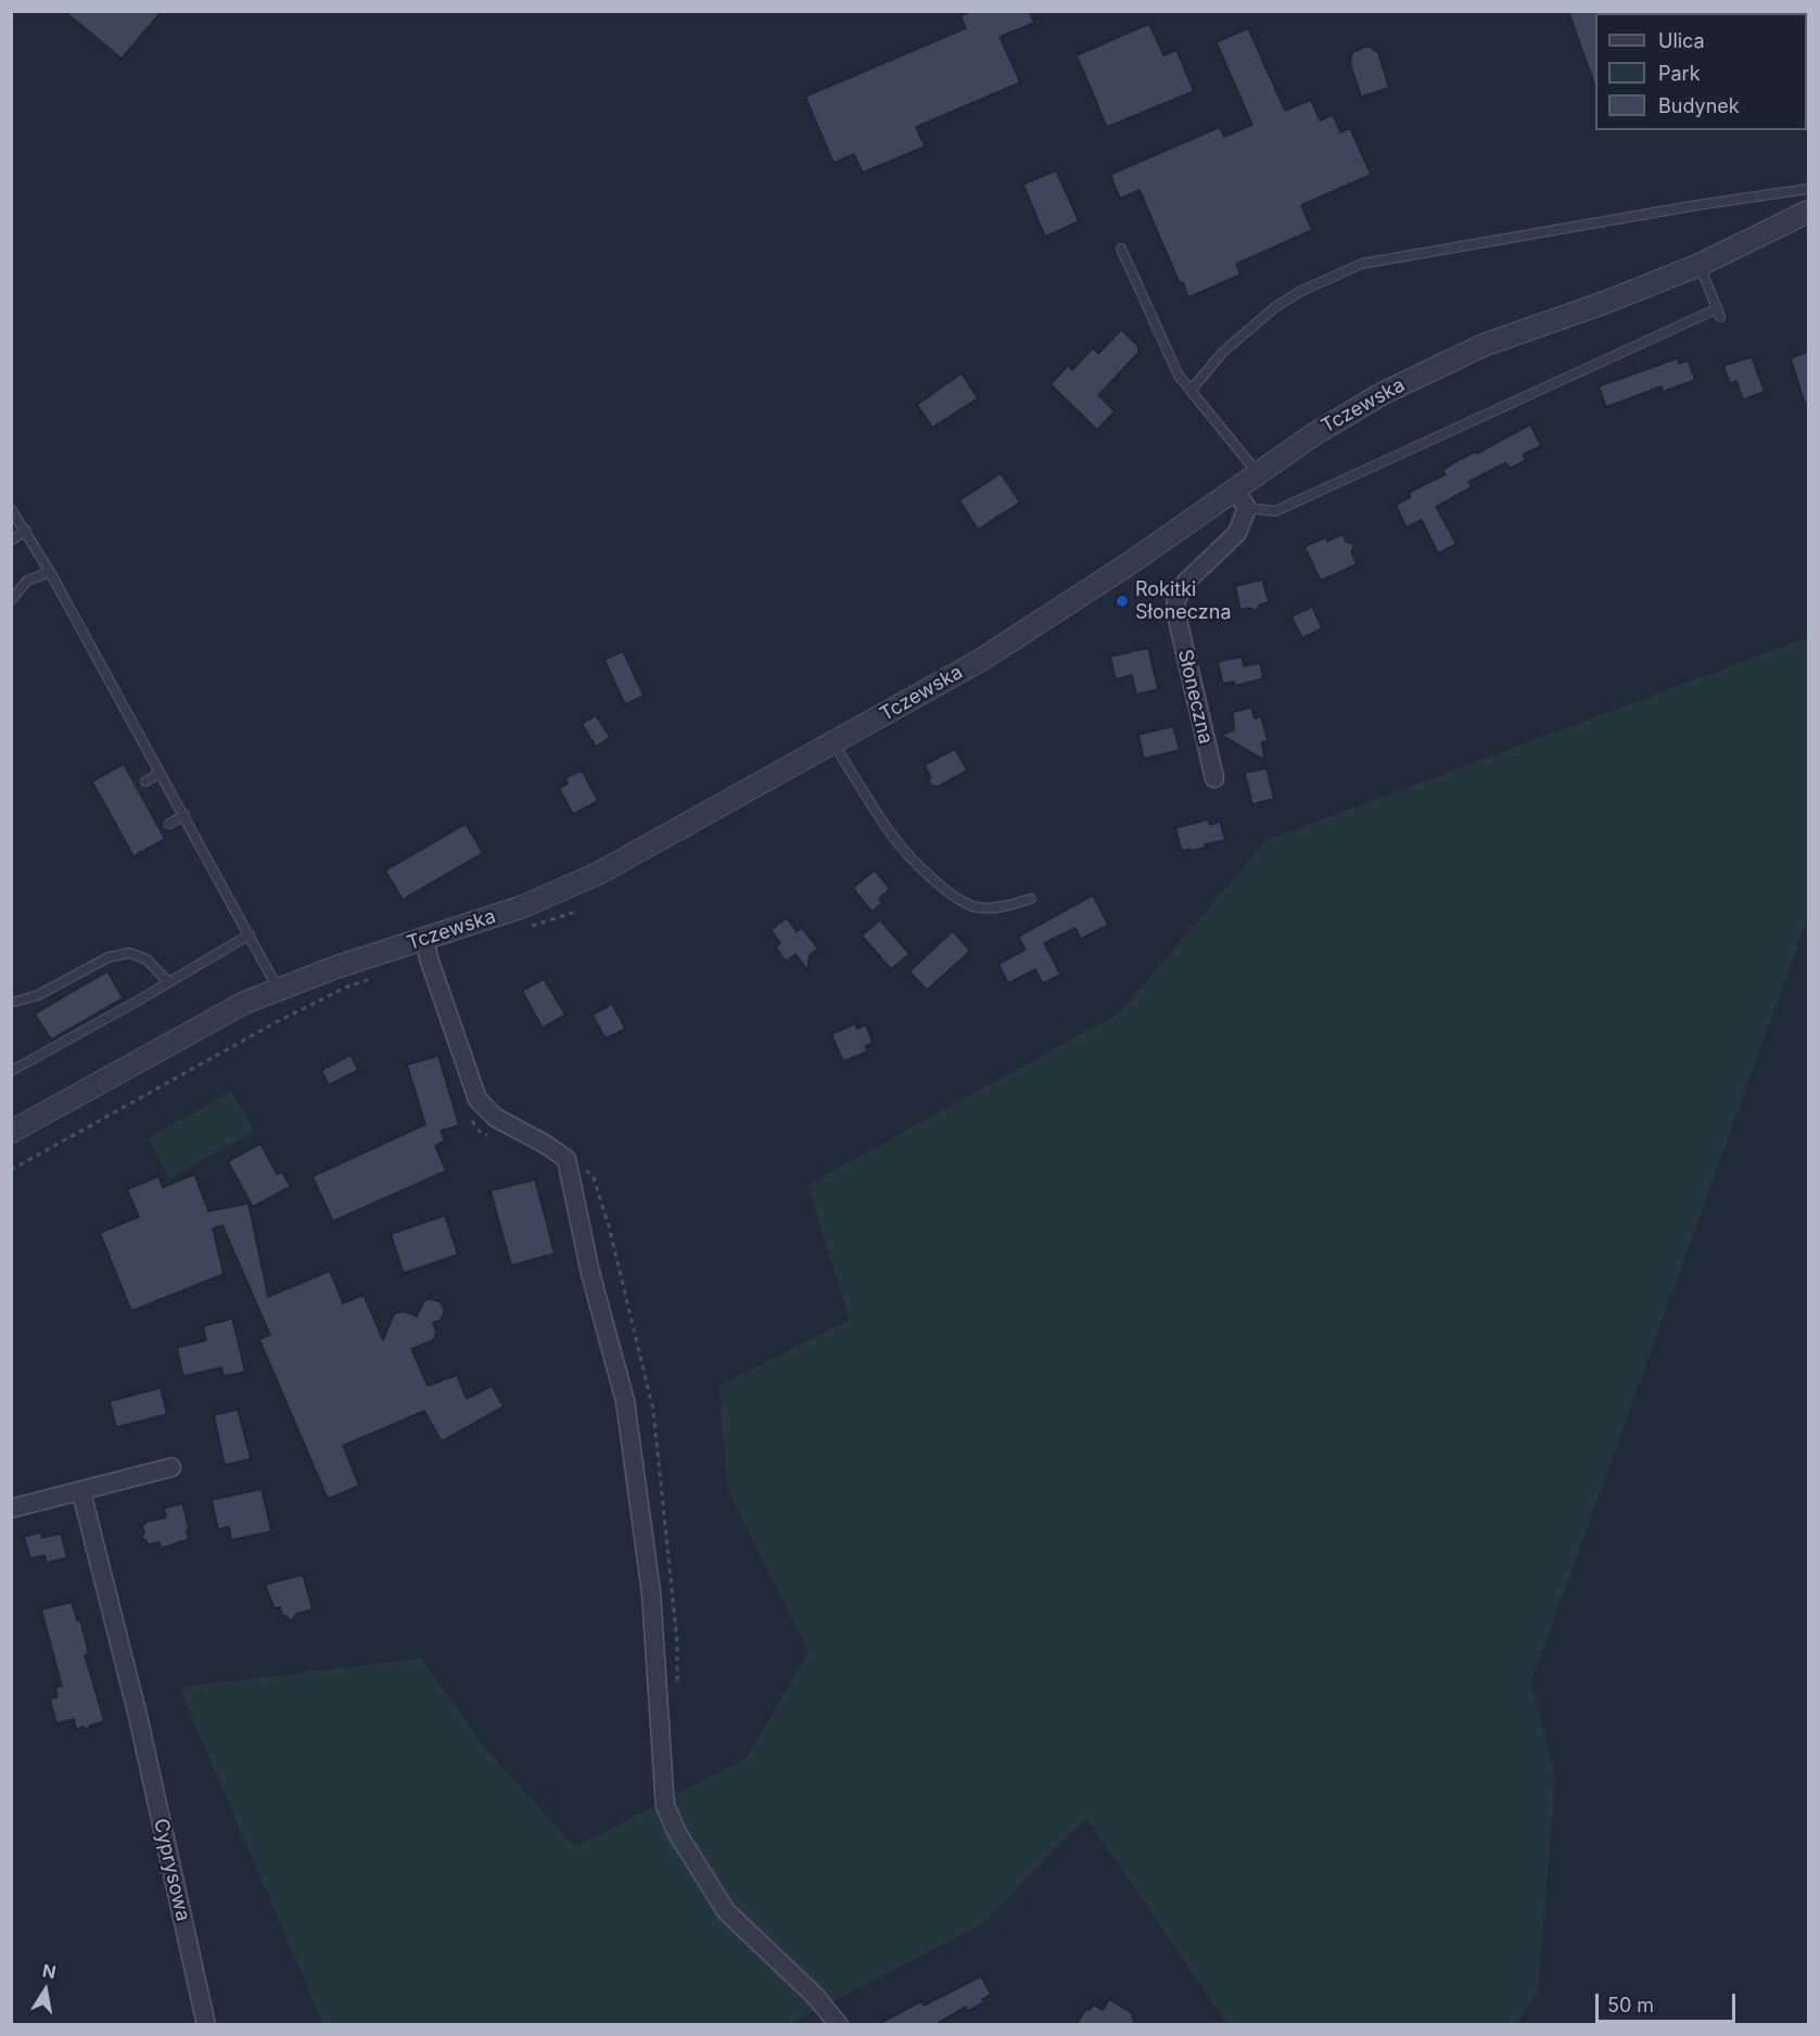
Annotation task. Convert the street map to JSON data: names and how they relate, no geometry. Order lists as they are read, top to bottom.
{
  "streets": {
    "street": ["Tczewska", "Słoneczna", "Cyprysowa"]
  },
  "places": ["Rokitki Słoneczna"],
  "legend": ["Ulica", "Park", "Budynek"],
  "scale_bar": "50 m",
  "north": "top"
}
